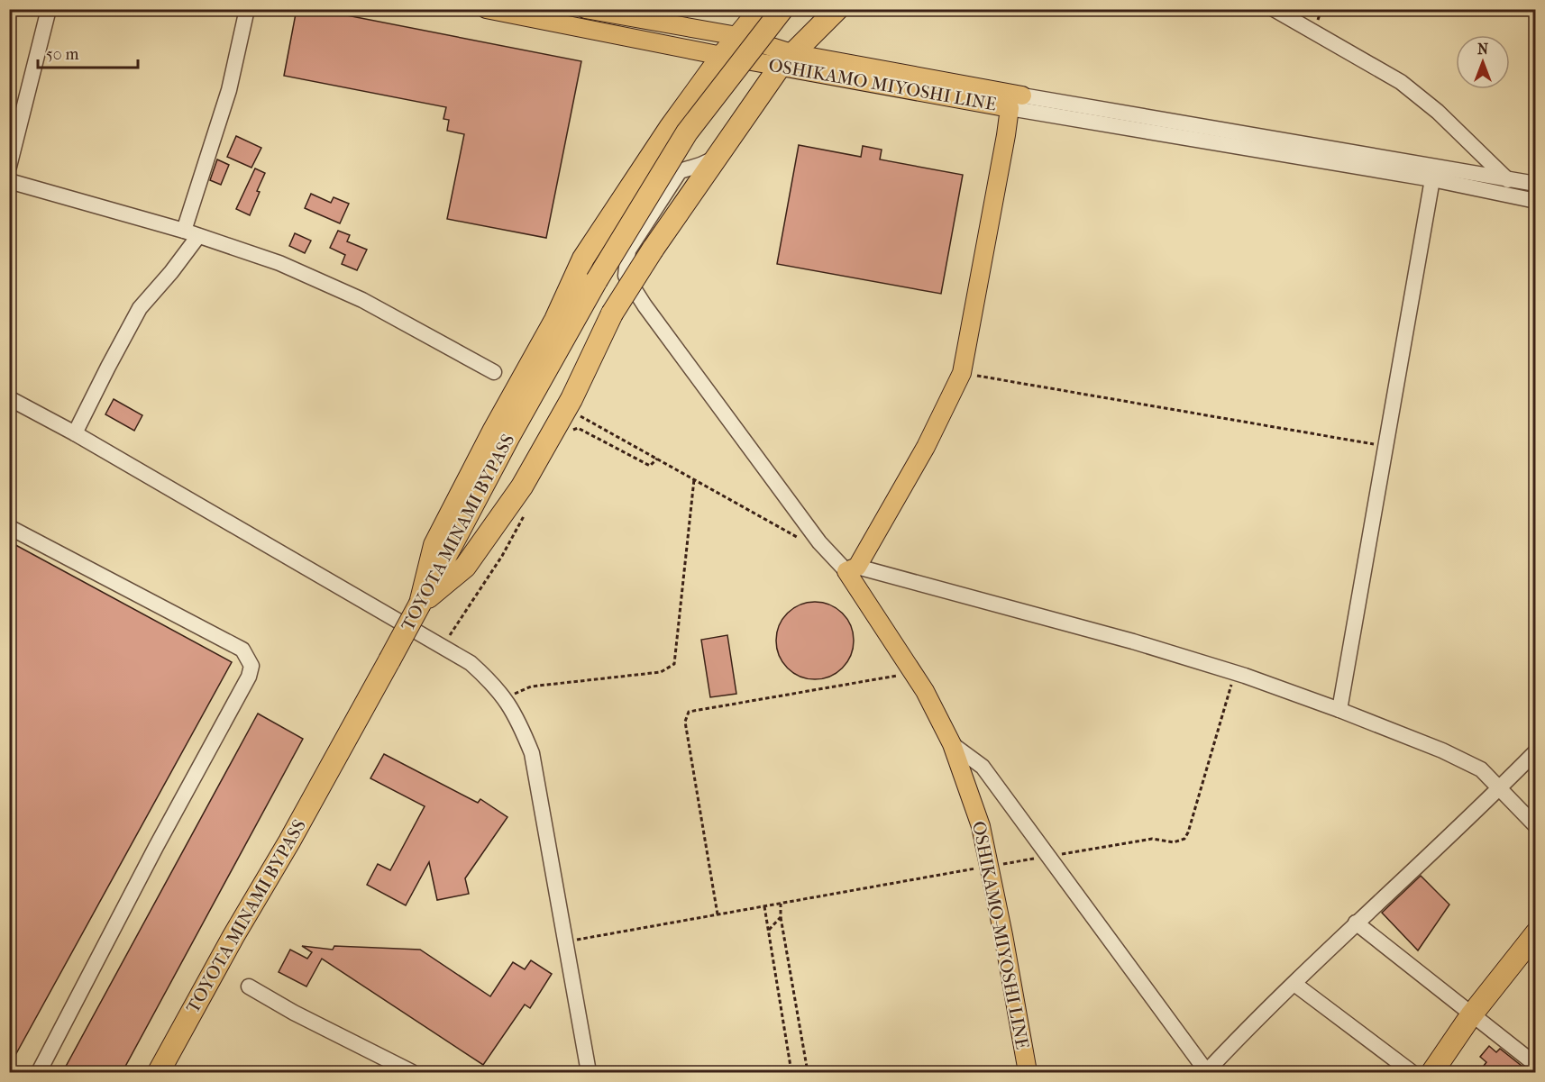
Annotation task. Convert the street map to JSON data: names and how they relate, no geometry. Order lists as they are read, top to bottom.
{
  "streets": {
    "highway": ["TOYOTA MINAMI BYPASS"],
    "main road": ["OSHIKAMO MIYOSHI LINE", "OSHIKAMO-MIYOSHI LINE"]
  },
  "crossings": [
    ["OSHIKAMO MIYOSHI LINE", "OSHIKAMO-MIYOSHI LINE"]
  ],
  "scale_bar": "50 m",
  "north": "top"
}
